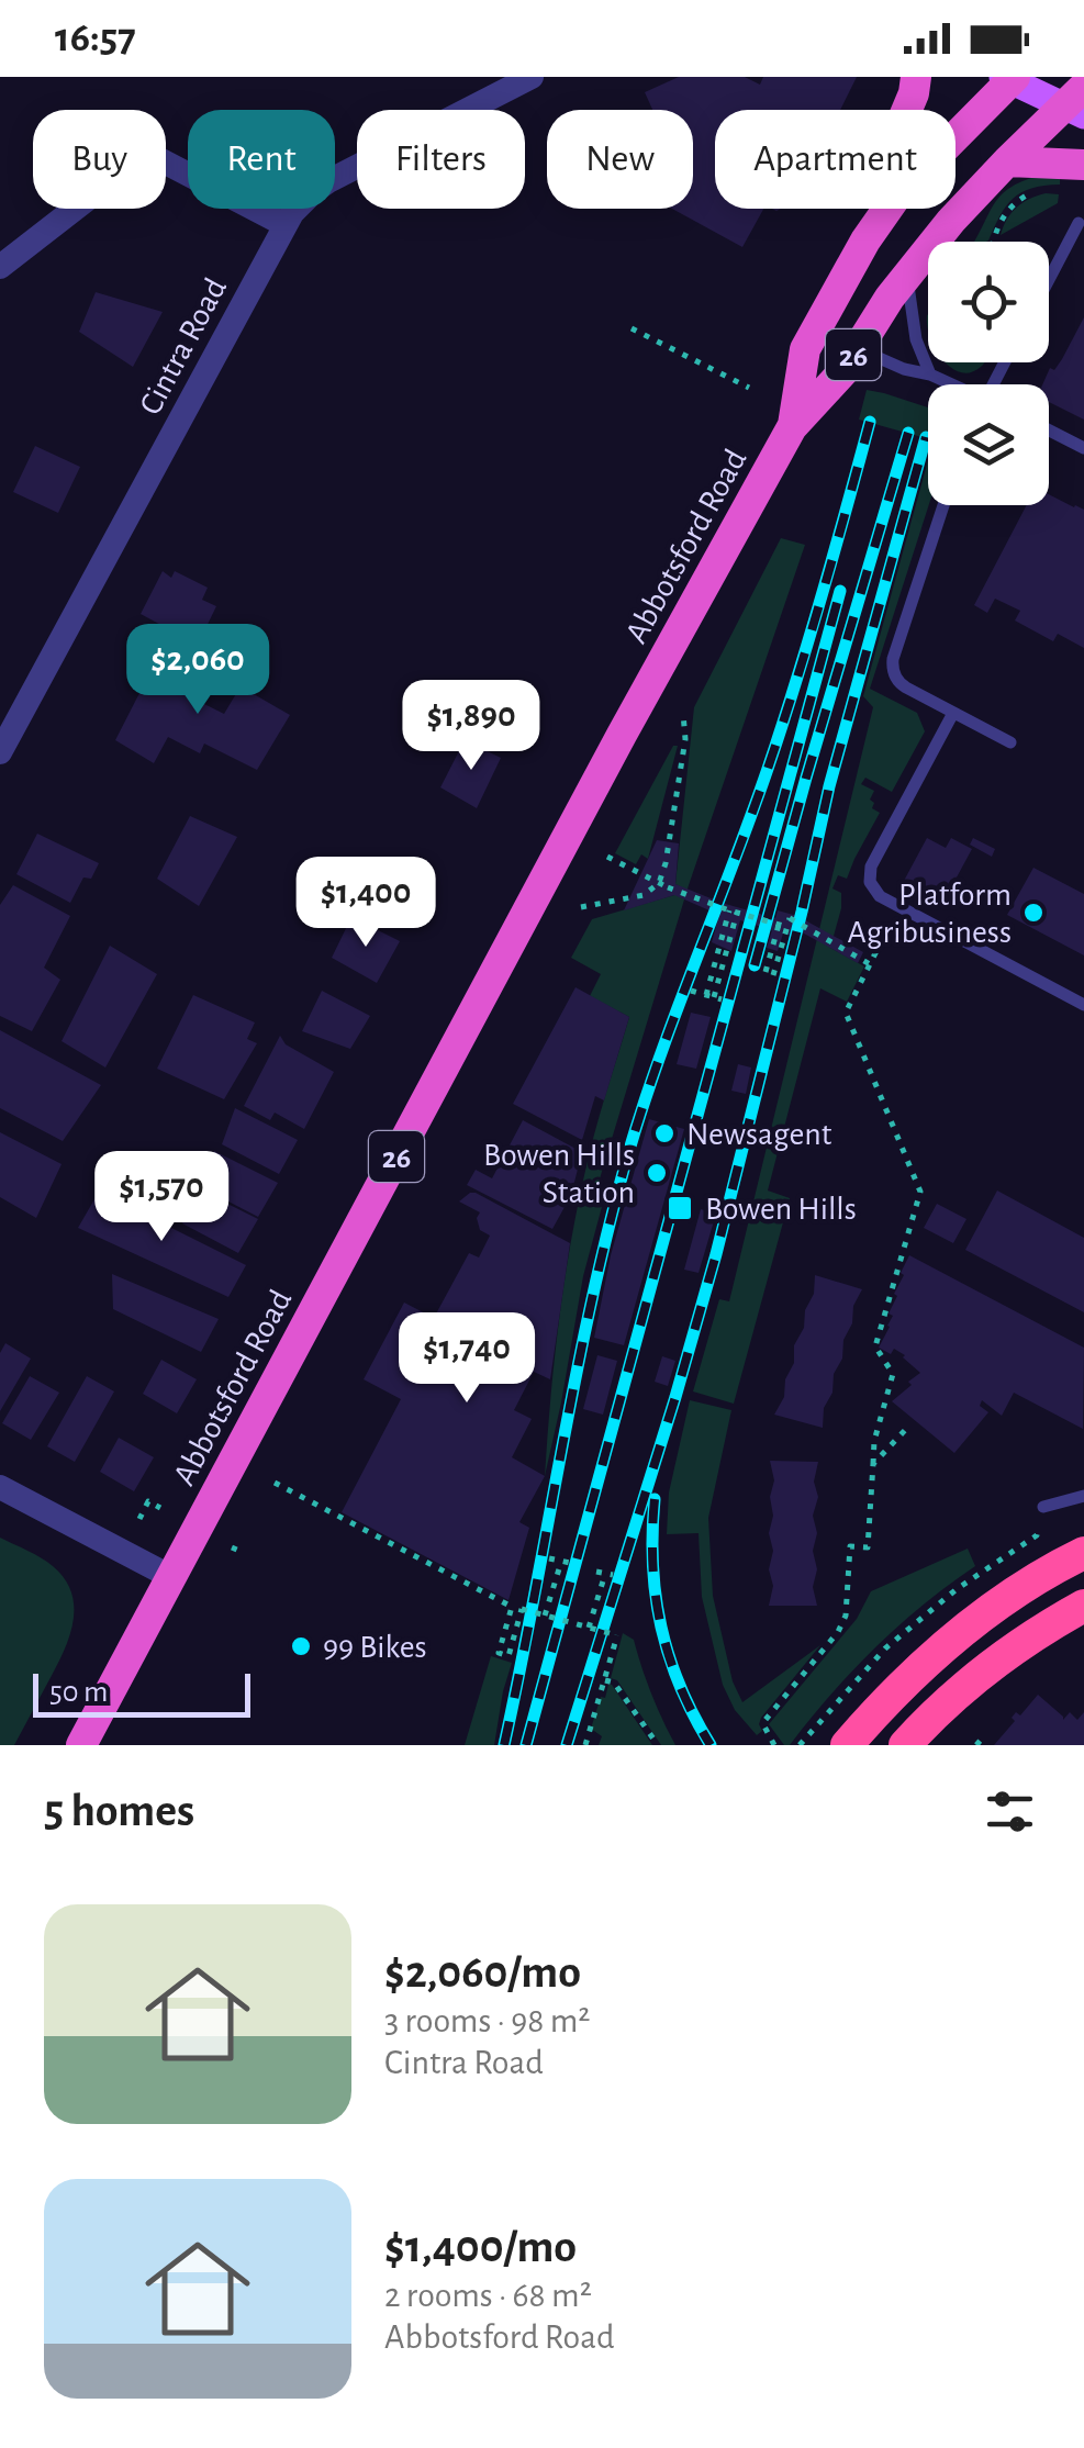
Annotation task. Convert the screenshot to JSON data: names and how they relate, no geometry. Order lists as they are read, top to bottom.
{
  "streets": {
    "highway": ["26", "Abbotsford Road"],
    "street": ["Cintra Road"]
  },
  "places": {
    "other": [
      "Platform Agribusiness",
      "Newsagent",
      "Bowen Hills Station",
      "99 Bikes"
    ],
    "transit": ["Bowen Hills"]
  },
  "scale_bar": "50 m",
  "page": {
    "status": "16:57",
    "chip": [
      "Buy",
      "Rent",
      "Filters",
      "New",
      "Apartment"
    ],
    "price": [
      "$2,060",
      "$1,890",
      "$1,400",
      "$1,570",
      "$1,740"
    ],
    "scale": "50 m",
    "heading": "5 homes",
    "list": [
      {
        "name": "$2,060/mo",
        "note": "3 rooms · 98 m² · Cintra Road"
      },
      {
        "name": "$1,400/mo",
        "note": "2 rooms · 68 m² · Abbotsford Road"
      }
    ]
  }
}
